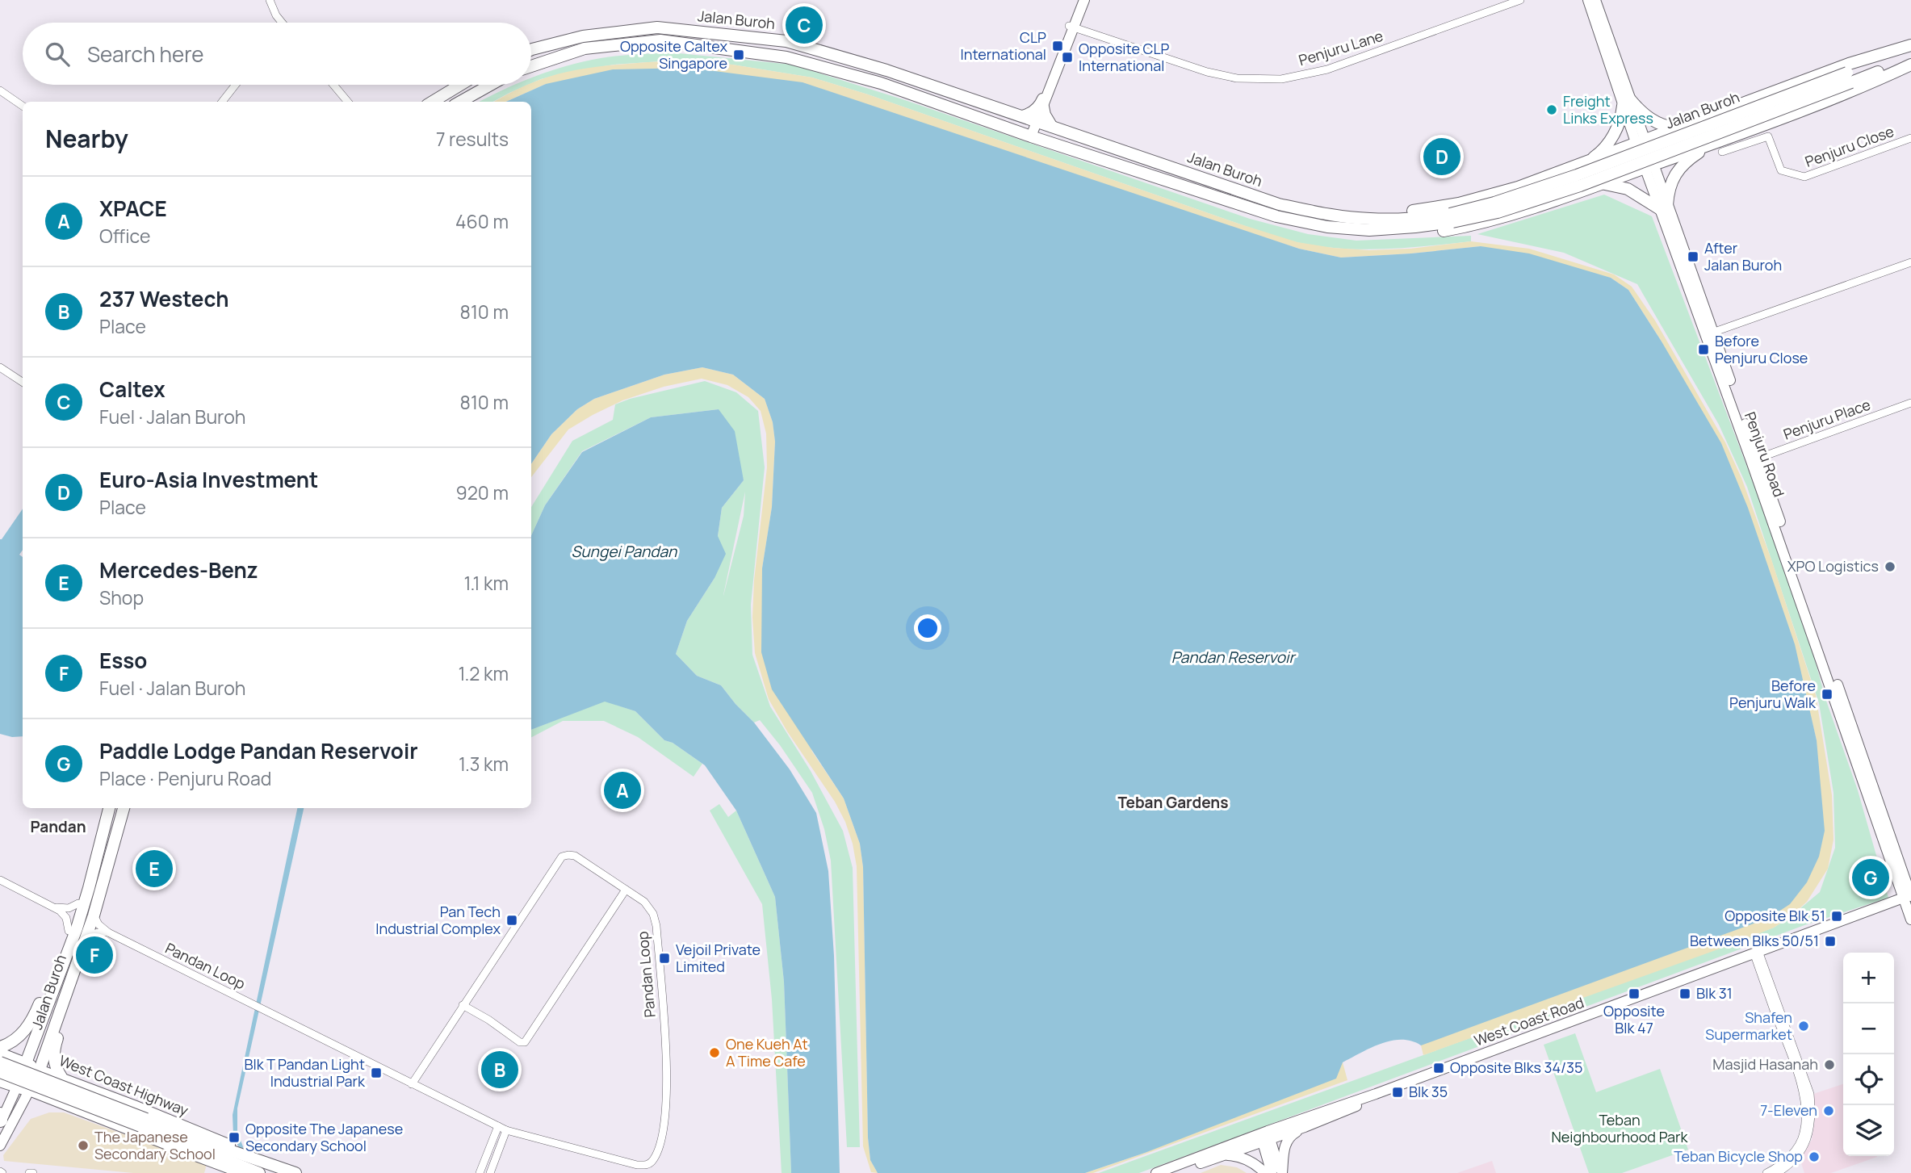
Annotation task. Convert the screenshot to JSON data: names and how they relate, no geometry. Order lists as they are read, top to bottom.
{
  "streets": {
    "highway": ["Jalan Buroh", "West Coast Highway"],
    "main road": ["Penjuru Road", "West Coast Road"],
    "street": [
      "Penjuru Lane",
      "Penjuru Close",
      "Penjuru Place",
      "Pandan Loop"
    ]
  },
  "crossings": [
    ["Jalan Buroh", "Pandan Loop"],
    ["Jalan Buroh", "West Coast Highway"],
    ["Penjuru Place", "Penjuru Road"],
    ["Penjuru Road", "West Coast Road"]
  ],
  "districts": ["Teban Gardens", "Pandan"],
  "water": ["Sungei Pandan", "Pandan Reservoir"],
  "parks": ["Teban Neighbourhood Park"],
  "places": {
    "transit": [
      "CLP International",
      "Opposite Caltex Singapore",
      "Opposite CLP International",
      "After Jalan Buroh",
      "Before Penjuru Close",
      "Before Penjuru Walk",
      "Opposite Blk 51",
      "Pan Tech Industrial Complex",
      "Between Blks 50/51",
      "Vejoil Private Limited",
      "Opposite Blk 47",
      "Blk 31",
      "Opposite Blks 34/35",
      "Blk T Pandan Light Industrial Park",
      "Blk 35",
      "Opposite The Japanese Secondary School"
    ],
    "other": [
      "Freight Links Express",
      "XPO Logistics",
      "Shafen Supermarket",
      "One Kueh At A Time Cafe",
      "Masjid Hasanah",
      "7-Eleven",
      "The Japanese Secondary School",
      "Teban Bicycle Shop"
    ]
  },
  "page": {
    "pins": [
      "C",
      "D",
      "A",
      "E",
      "G",
      "F",
      "B"
    ],
    "search": "Search here",
    "heading": ["Nearby", "7 results"],
    "list": [
      {
        "mark": "A",
        "name": "XPACE",
        "note": "Office",
        "value": "460 m"
      },
      {
        "mark": "B",
        "name": "237 Westech",
        "note": "Place",
        "value": "810 m"
      },
      {
        "mark": "C",
        "name": "Caltex",
        "note": "Fuel · Jalan Buroh",
        "value": "810 m"
      },
      {
        "mark": "D",
        "name": "Euro-Asia Investment",
        "note": "Place",
        "value": "920 m"
      },
      {
        "mark": "E",
        "name": "Mercedes-Benz",
        "note": "Shop",
        "value": "1.1 km"
      },
      {
        "mark": "F",
        "name": "Esso",
        "note": "Fuel · Jalan Buroh",
        "value": "1.2 km"
      },
      {
        "mark": "G",
        "name": "Paddle Lodge Pandan Reservoir",
        "note": "Place · Penjuru Road",
        "value": "1.3 km"
      }
    ],
    "map_buttons": ["+", "−"]
  }
}
